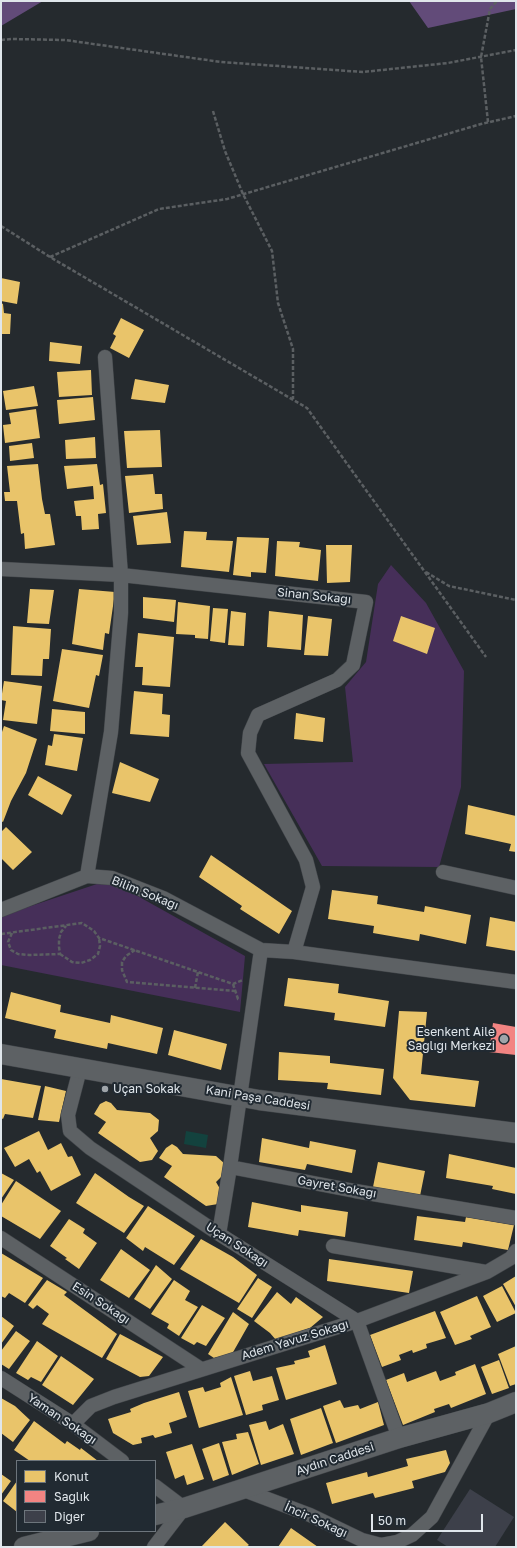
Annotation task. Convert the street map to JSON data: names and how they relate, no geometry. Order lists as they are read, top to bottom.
{
  "streets": {
    "street": [
      "Sinan Sokağı",
      "Bilim Sokağı",
      "Kani Paşa Caddesi",
      "Gayret Sokağı",
      "Uçan Sokağı",
      "Esin Sokağı",
      "Adem Yavuz Sokağı",
      "Yaman Sokağı",
      "Aydın Caddesi",
      "İncir Sokağı"
    ]
  },
  "crossings": [
    ["Kani Paşa Caddesi", "Uçan Sokağı"],
    ["Uçan Sokağı", "Adem Yavuz Sokağı"],
    ["Esin Sokağı", "Adem Yavuz Sokağı"],
    ["Adem Yavuz Sokağı", "Yaman Sokağı"],
    ["Aydın Caddesi", "İncir Sokağı"]
  ],
  "places": ["Esenkent Aile Sağlığı Merkezi", "Uçan Sokak"],
  "legend": ["Konut", "Sağlık", "Diğer"],
  "scale_bar": "50 m"
}
